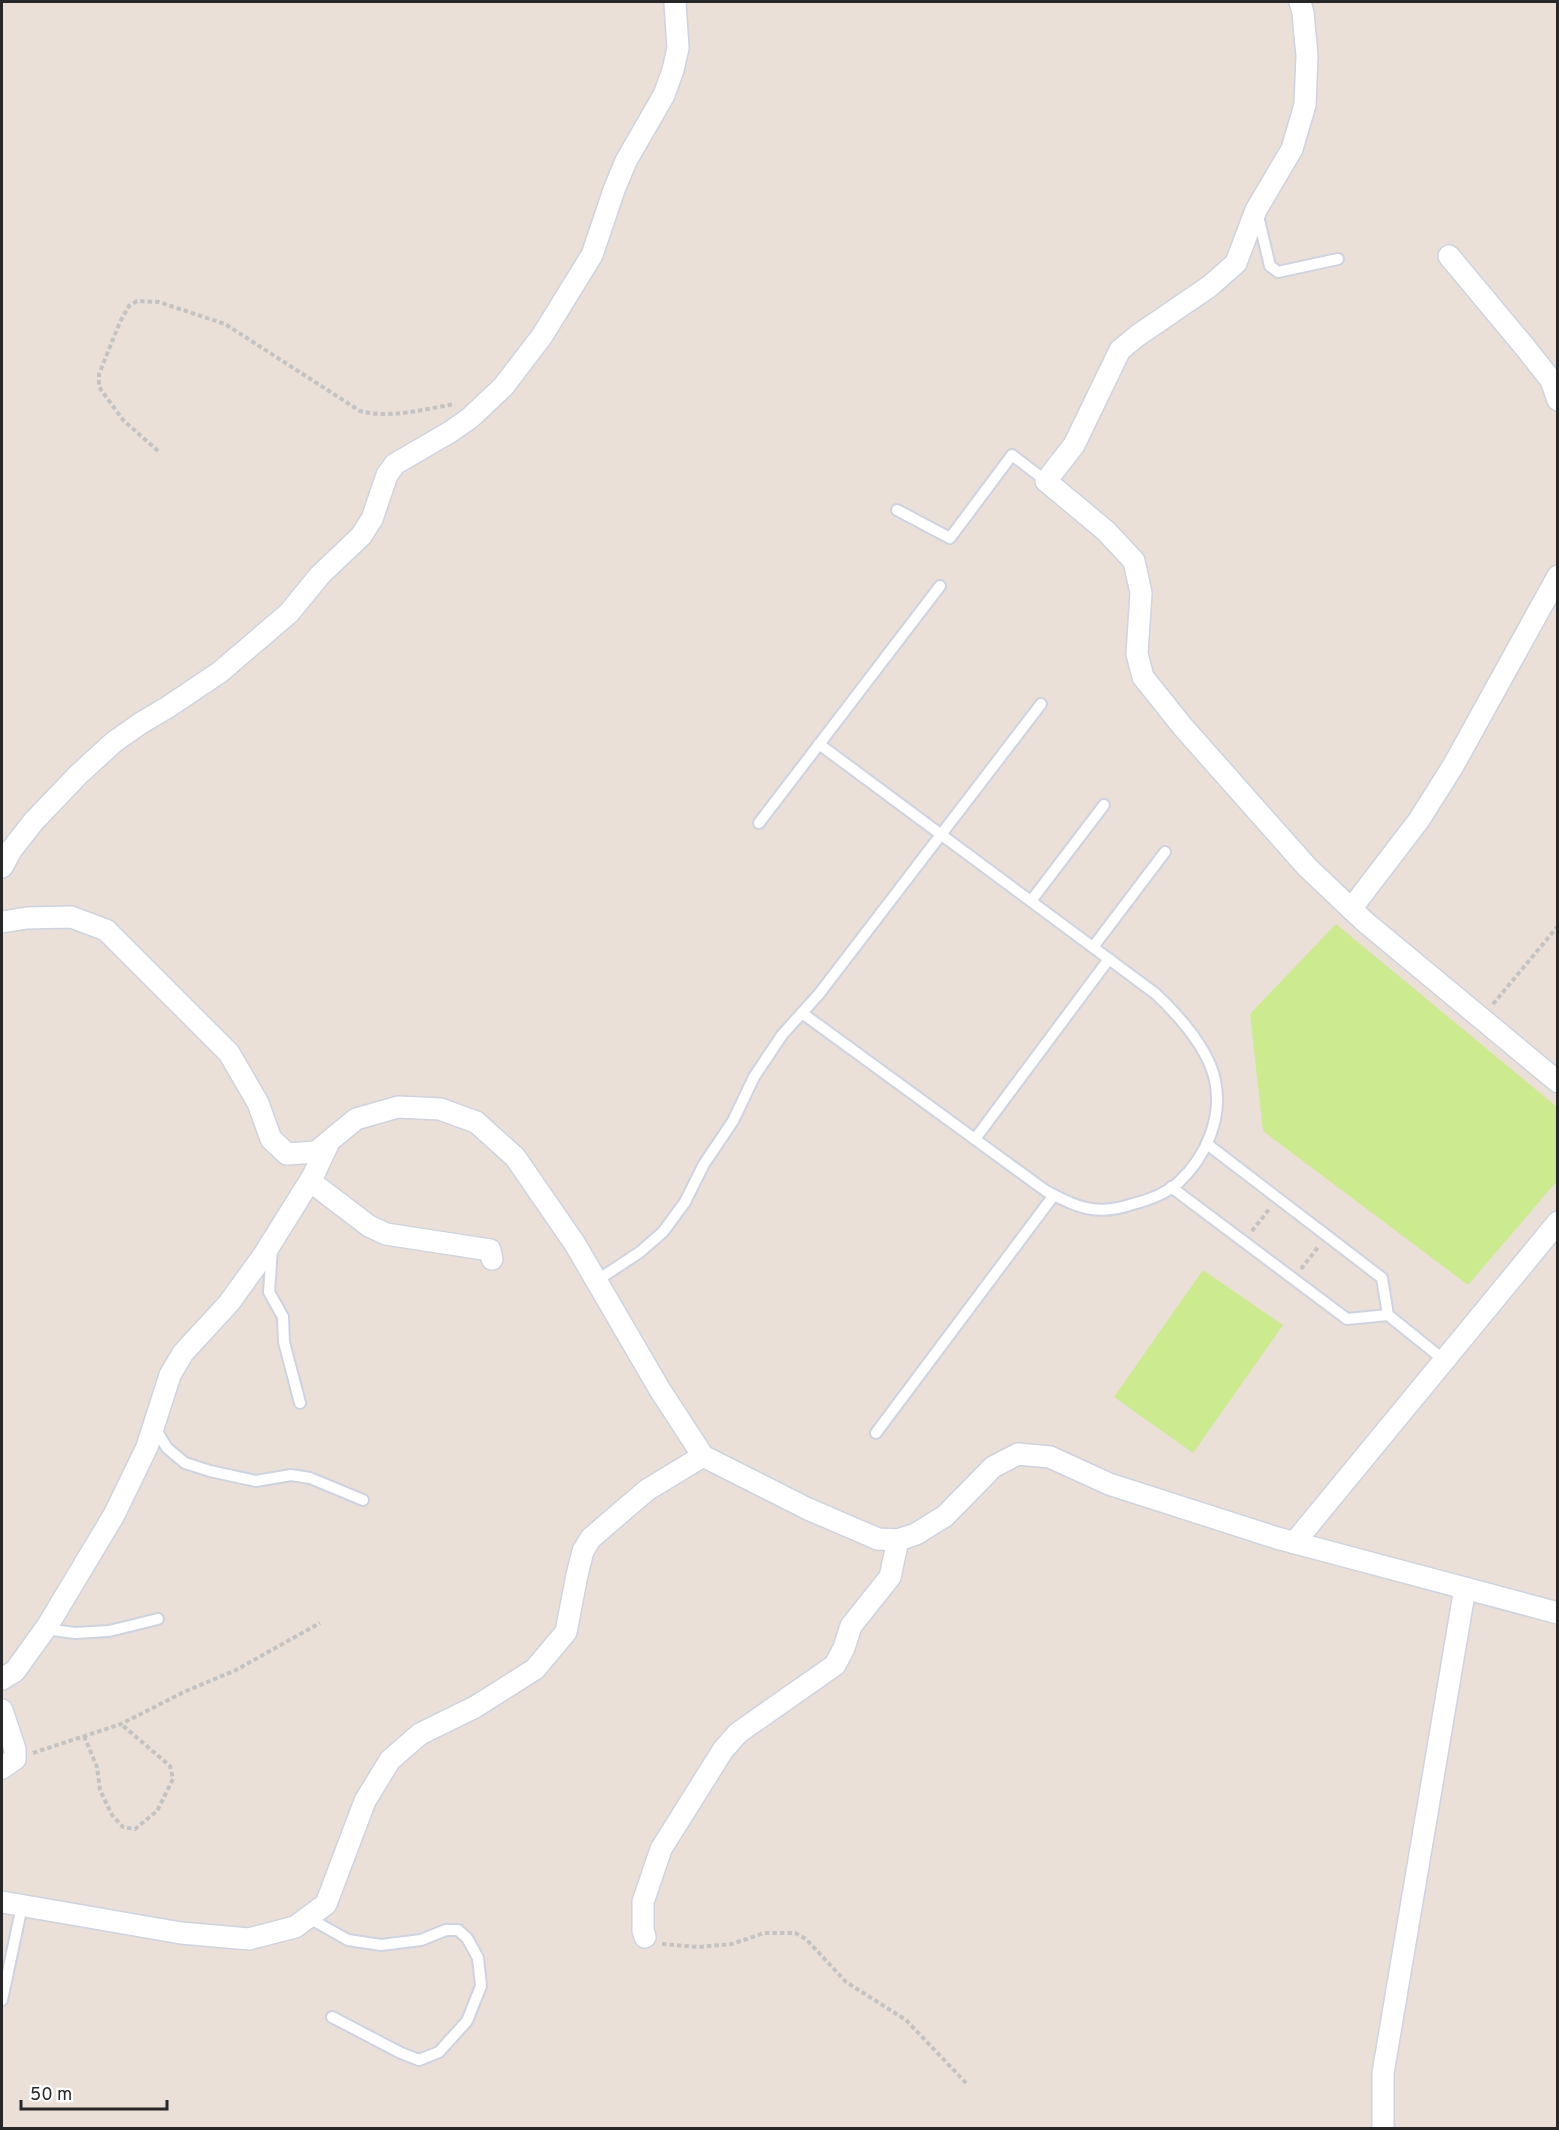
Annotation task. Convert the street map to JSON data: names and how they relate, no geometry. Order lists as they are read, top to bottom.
{
  "scale_bar": "50 m"
}
